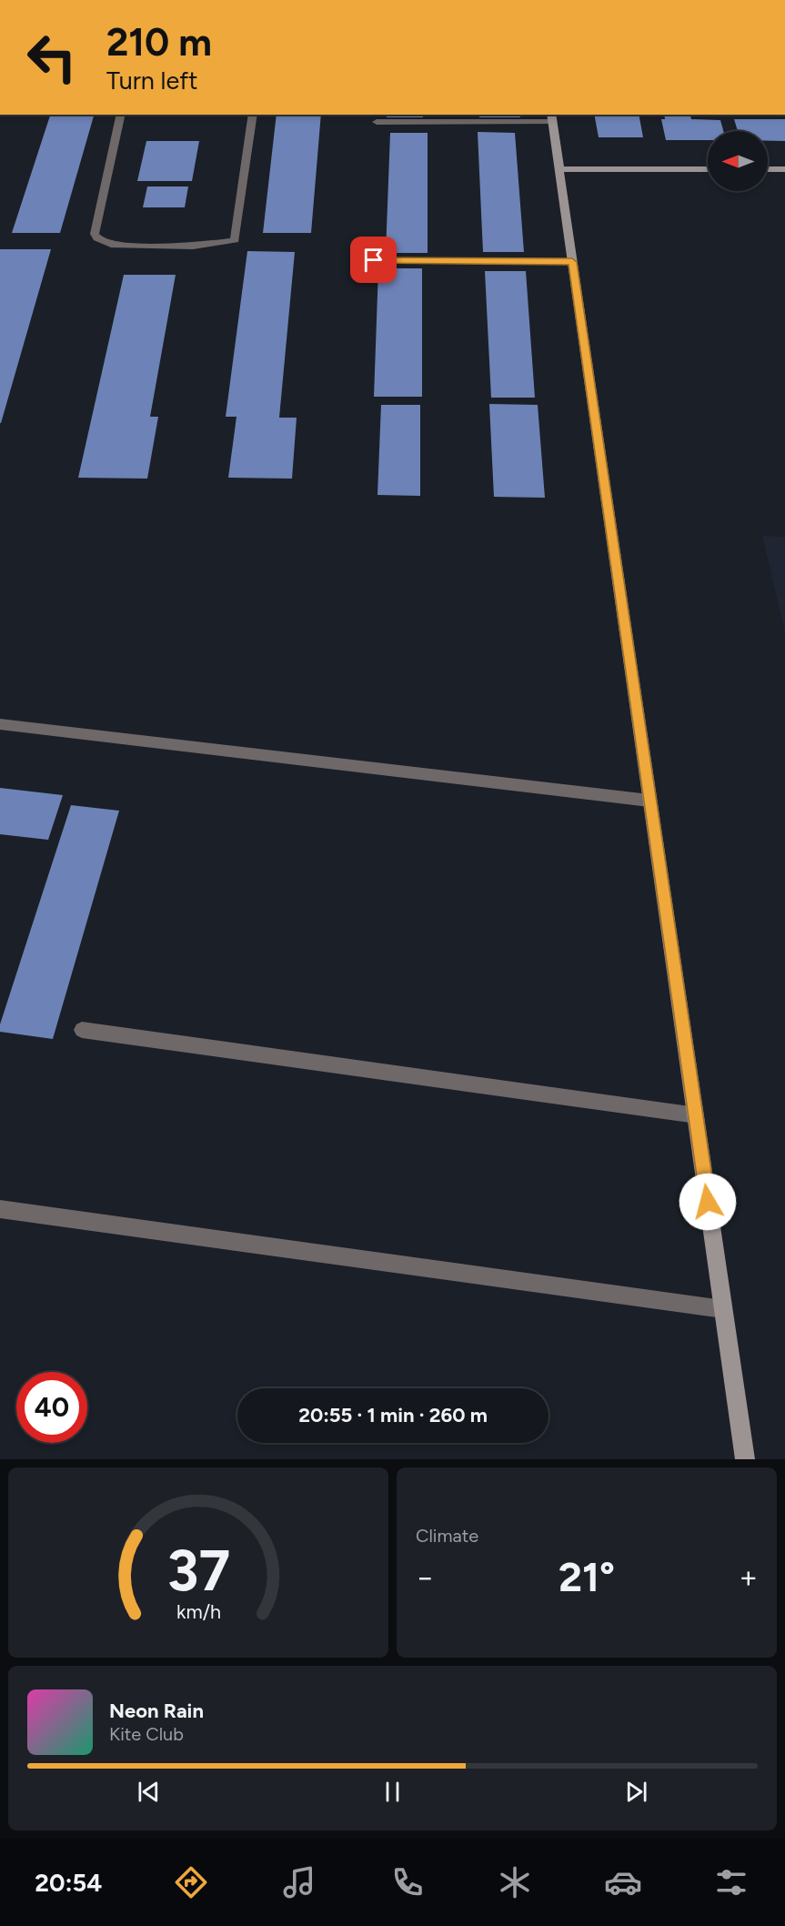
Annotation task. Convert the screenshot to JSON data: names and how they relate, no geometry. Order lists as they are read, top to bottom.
{
  "north": "left",
  "page": {
    "turn": ["210 m", "Turn left"],
    "limit": "40",
    "trip": "20:55 · 1 min · 260 m",
    "tile": "Climate",
    "heat": ["−", "21°", "+"],
    "song": ["Neon Rain", "Kite Club"],
    "tabs": "20:54",
    "gauge": ["37", "km/h"]
  }
}
